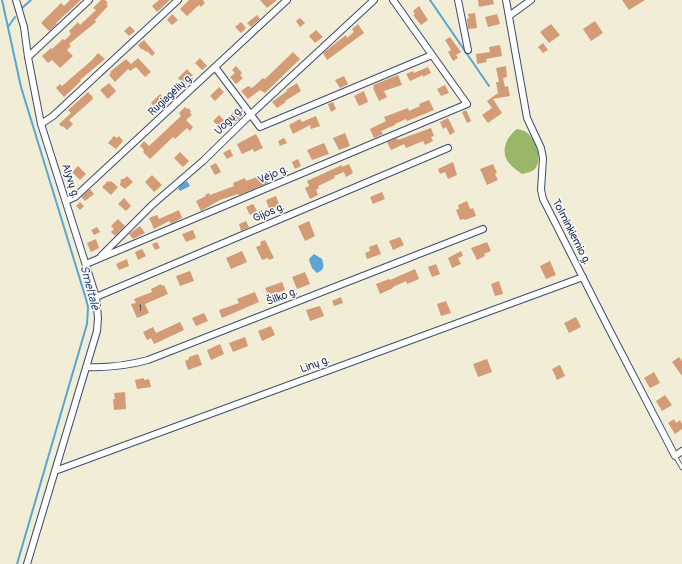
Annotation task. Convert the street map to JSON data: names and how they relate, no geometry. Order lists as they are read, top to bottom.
{
  "streets": {
    "street": [
      "Rugiagėlių g.",
      "Uogų g.",
      "Vėjo g.",
      "Alyvų g.",
      "Gijos g.",
      "Tolminkiemio g.",
      "Šilko g.",
      "Linų g."
    ]
  },
  "crossings": [
    ["Rugiagėlių g.", "Alyvų g."],
    ["Uogų g.", "Vėjo g."],
    ["Vėjo g.", "Alyvų g."],
    ["Alyvų g.", "Gijos g."],
    ["Alyvų g.", "Šilko g."],
    ["Alyvų g.", "Linų g."],
    ["Tolminkiemio g.", "Linų g."]
  ],
  "water": ["Smeltalė"],
  "house_numbers": ["1"]
}
